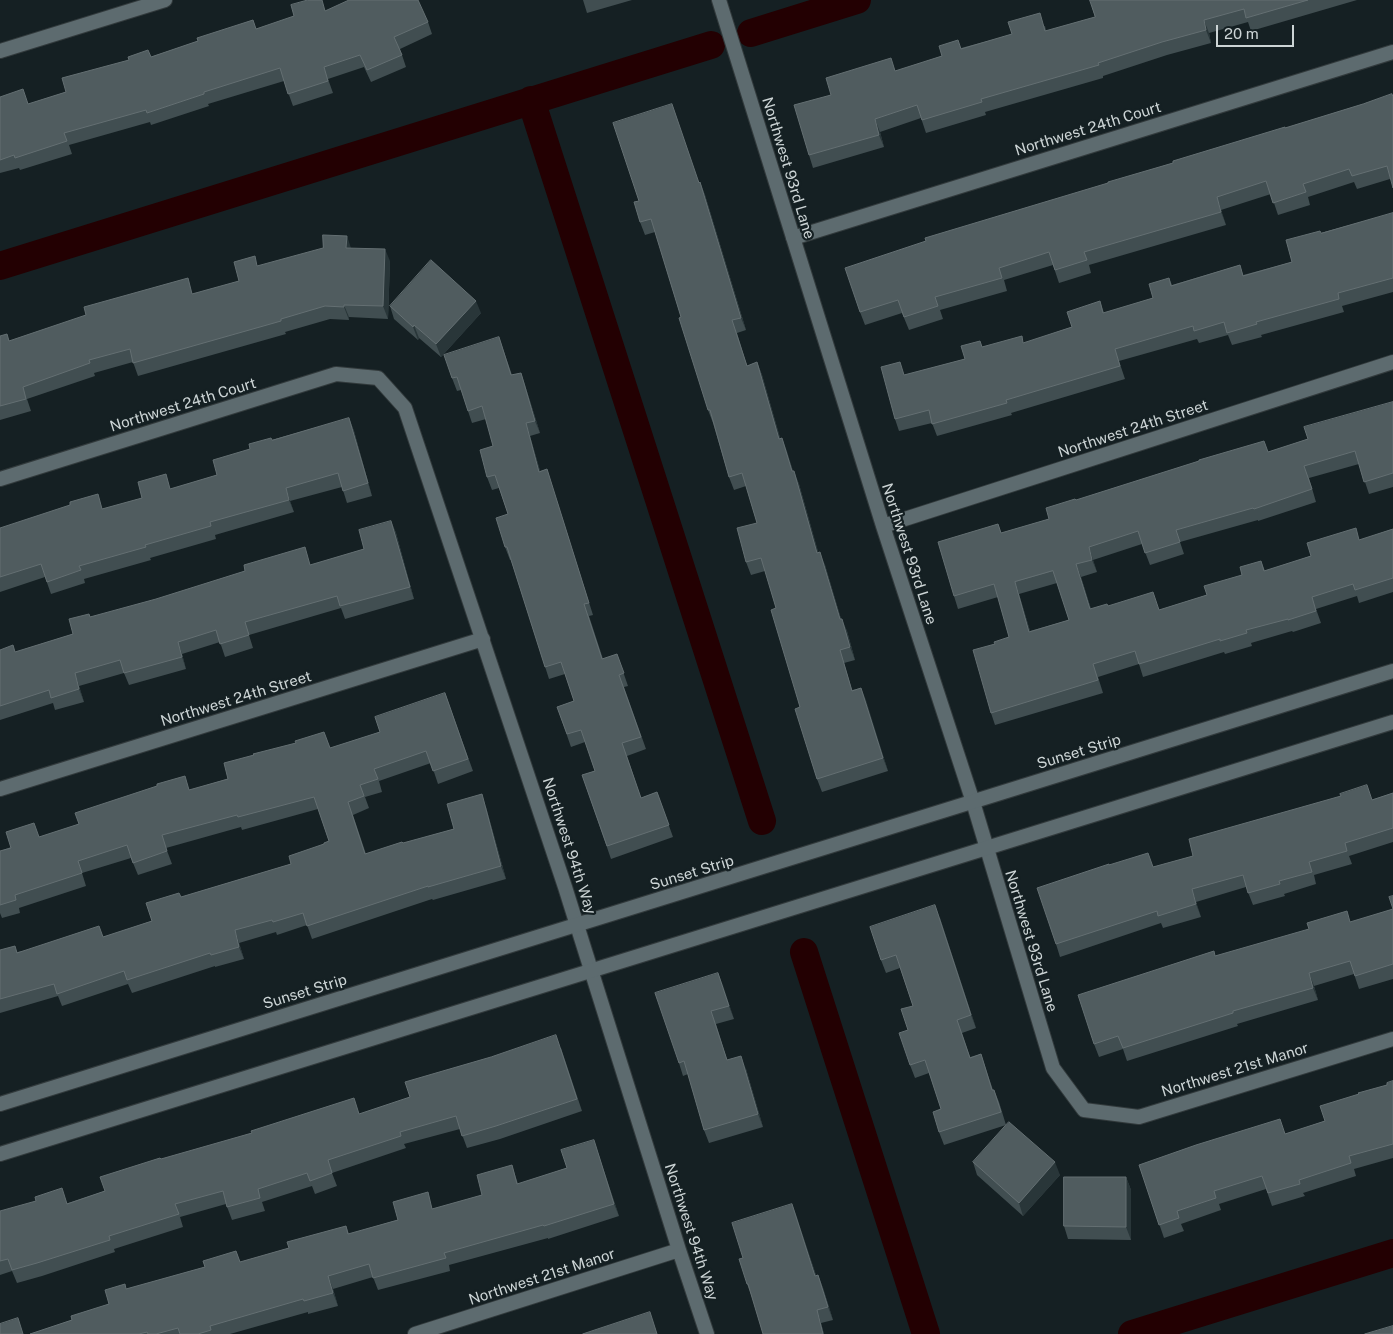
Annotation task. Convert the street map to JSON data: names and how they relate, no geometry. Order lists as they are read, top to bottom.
{
  "streets": {
    "street": [
      "Northwest 24th Court",
      "Northwest 93rd Lane",
      "Northwest 24th Street",
      "Sunset Strip",
      "Northwest 94th Way",
      "Northwest 21st Manor"
    ]
  },
  "crossings": [
    ["Northwest 24th Court", "Northwest 93rd Lane"],
    ["Northwest 24th Court", "Northwest 94th Way"],
    ["Northwest 93rd Lane", "Northwest 24th Street"],
    ["Northwest 93rd Lane", "Sunset Strip"],
    ["Northwest 93rd Lane", "Northwest 21st Manor"],
    ["Northwest 24th Street", "Northwest 94th Way"],
    ["Sunset Strip", "Northwest 94th Way"],
    ["Northwest 94th Way", "Northwest 21st Manor"]
  ],
  "scale_bar": "20 m"
}
